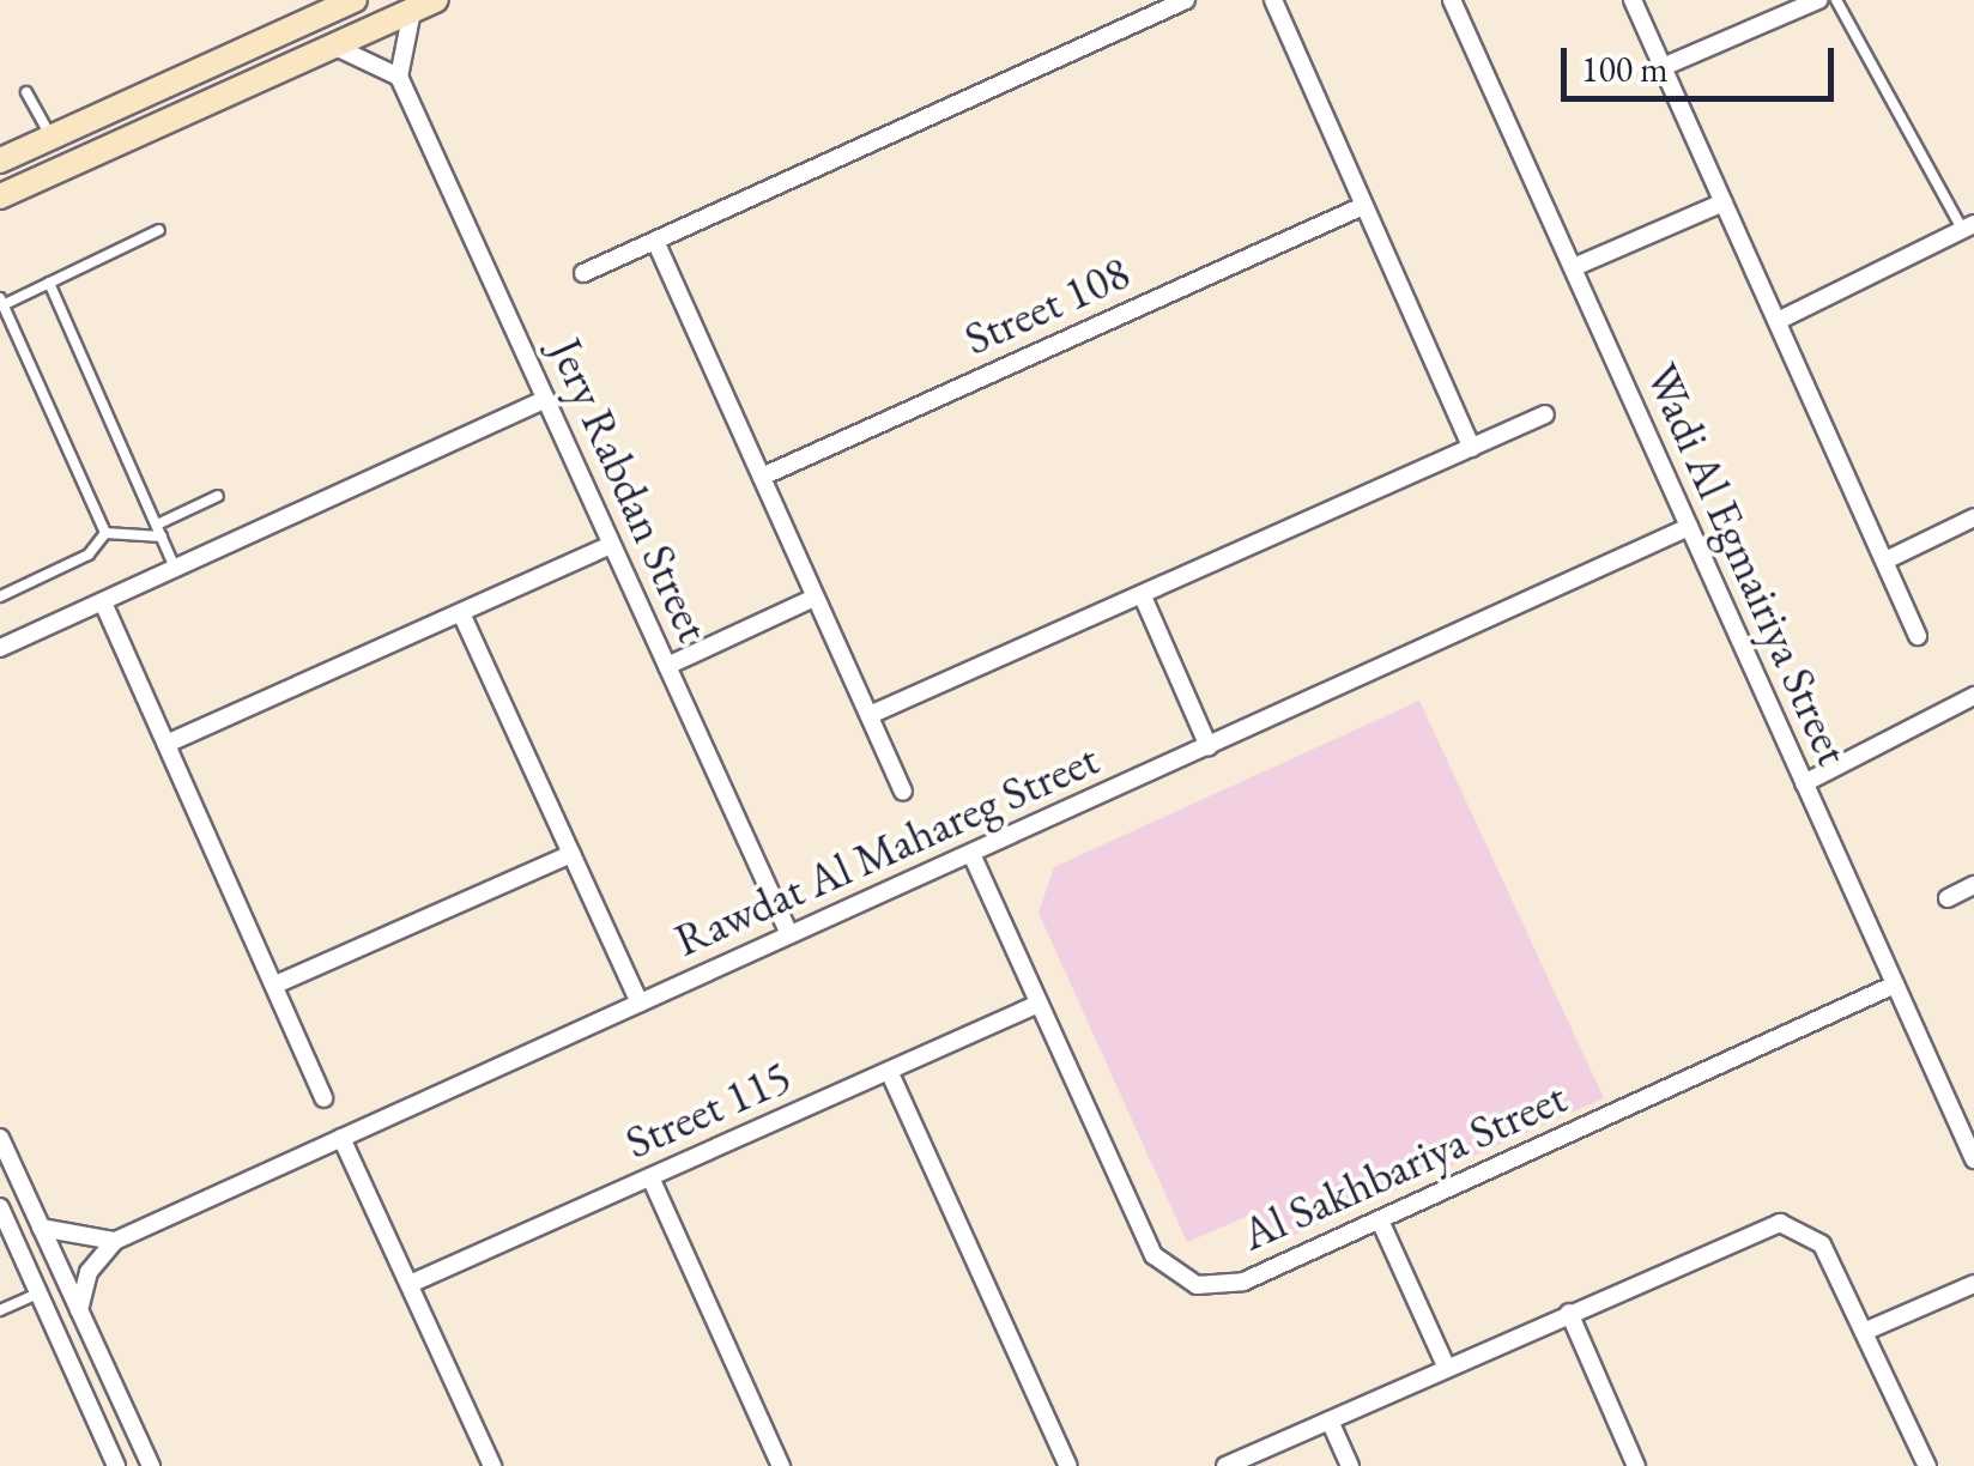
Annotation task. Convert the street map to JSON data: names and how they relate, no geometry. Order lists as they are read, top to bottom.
{
  "streets": {
    "street": [
      "Street 108",
      "Jery Rabdan Street",
      "Wadi Al Egmairiya Street",
      "Rawdat Al Mahareg Street",
      "Street 115",
      "Al Sakhbariya Street"
    ]
  },
  "crossings": [
    ["Jery Rabdan Street", "Rawdat Al Mahareg Street"],
    ["Wadi Al Egmairiya Street", "Rawdat Al Mahareg Street"],
    ["Wadi Al Egmairiya Street", "Al Sakhbariya Street"],
    ["Rawdat Al Mahareg Street", "Al Sakhbariya Street"],
    ["Street 115", "Al Sakhbariya Street"]
  ],
  "scale_bar": "100 m"
}
